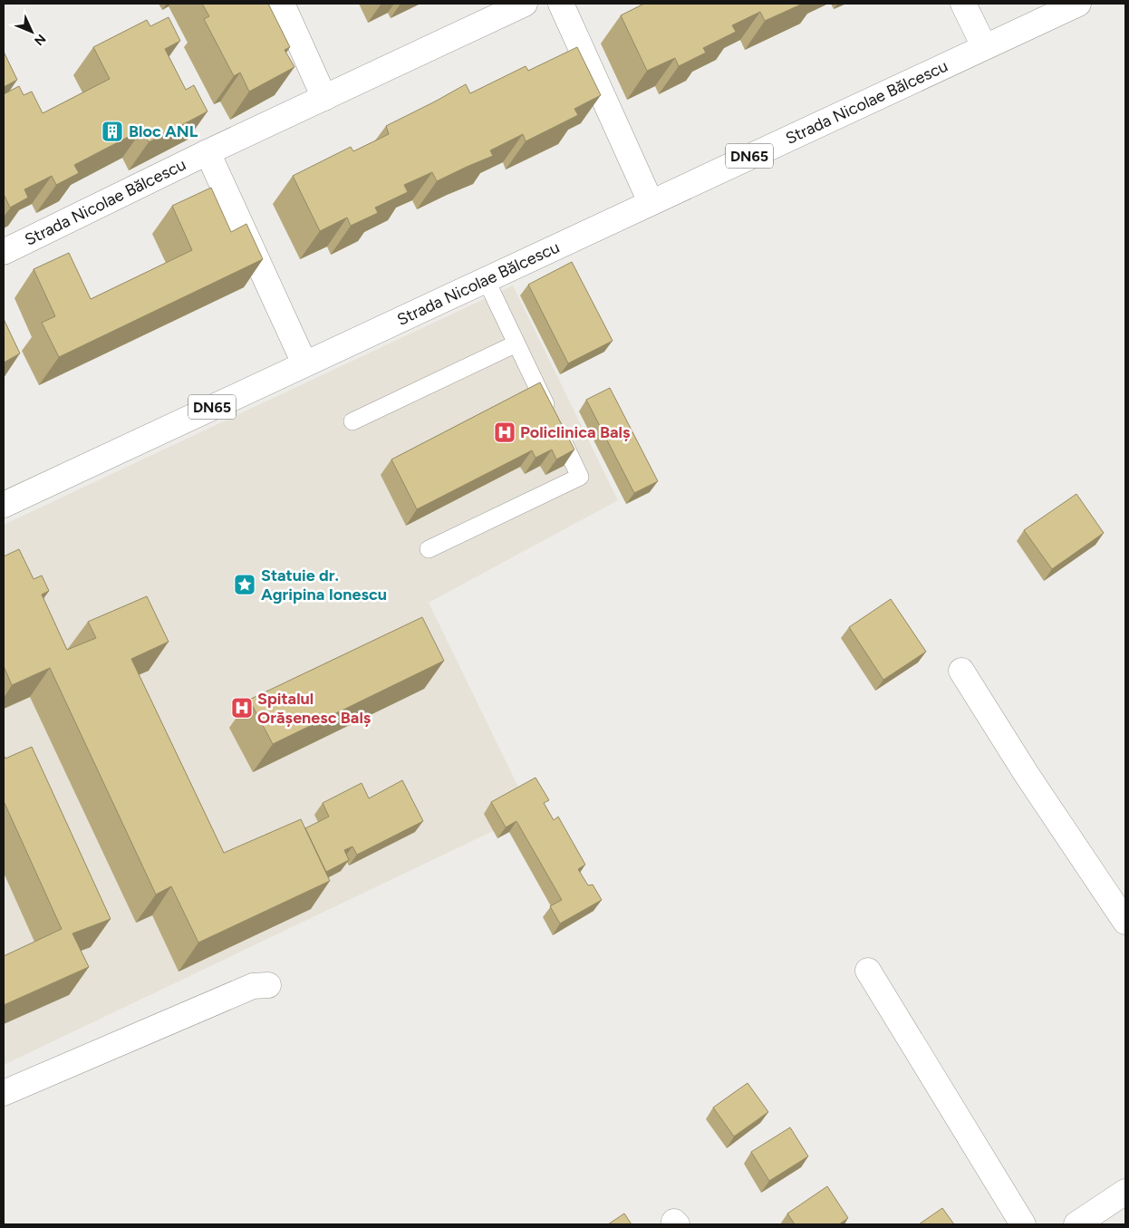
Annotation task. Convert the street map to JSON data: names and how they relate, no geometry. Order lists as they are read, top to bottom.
{
  "streets": {
    "street": ["Strada Nicolae Bălcescu", "DN65"]
  },
  "places": {
    "building": ["Bloc ANL"],
    "hospital": ["Policlinica Balș", "Spitalul Orășenesc Balș"],
    "place": ["Statuie dr. Agripina Ionescu"]
  },
  "north": "bottom right"
}
